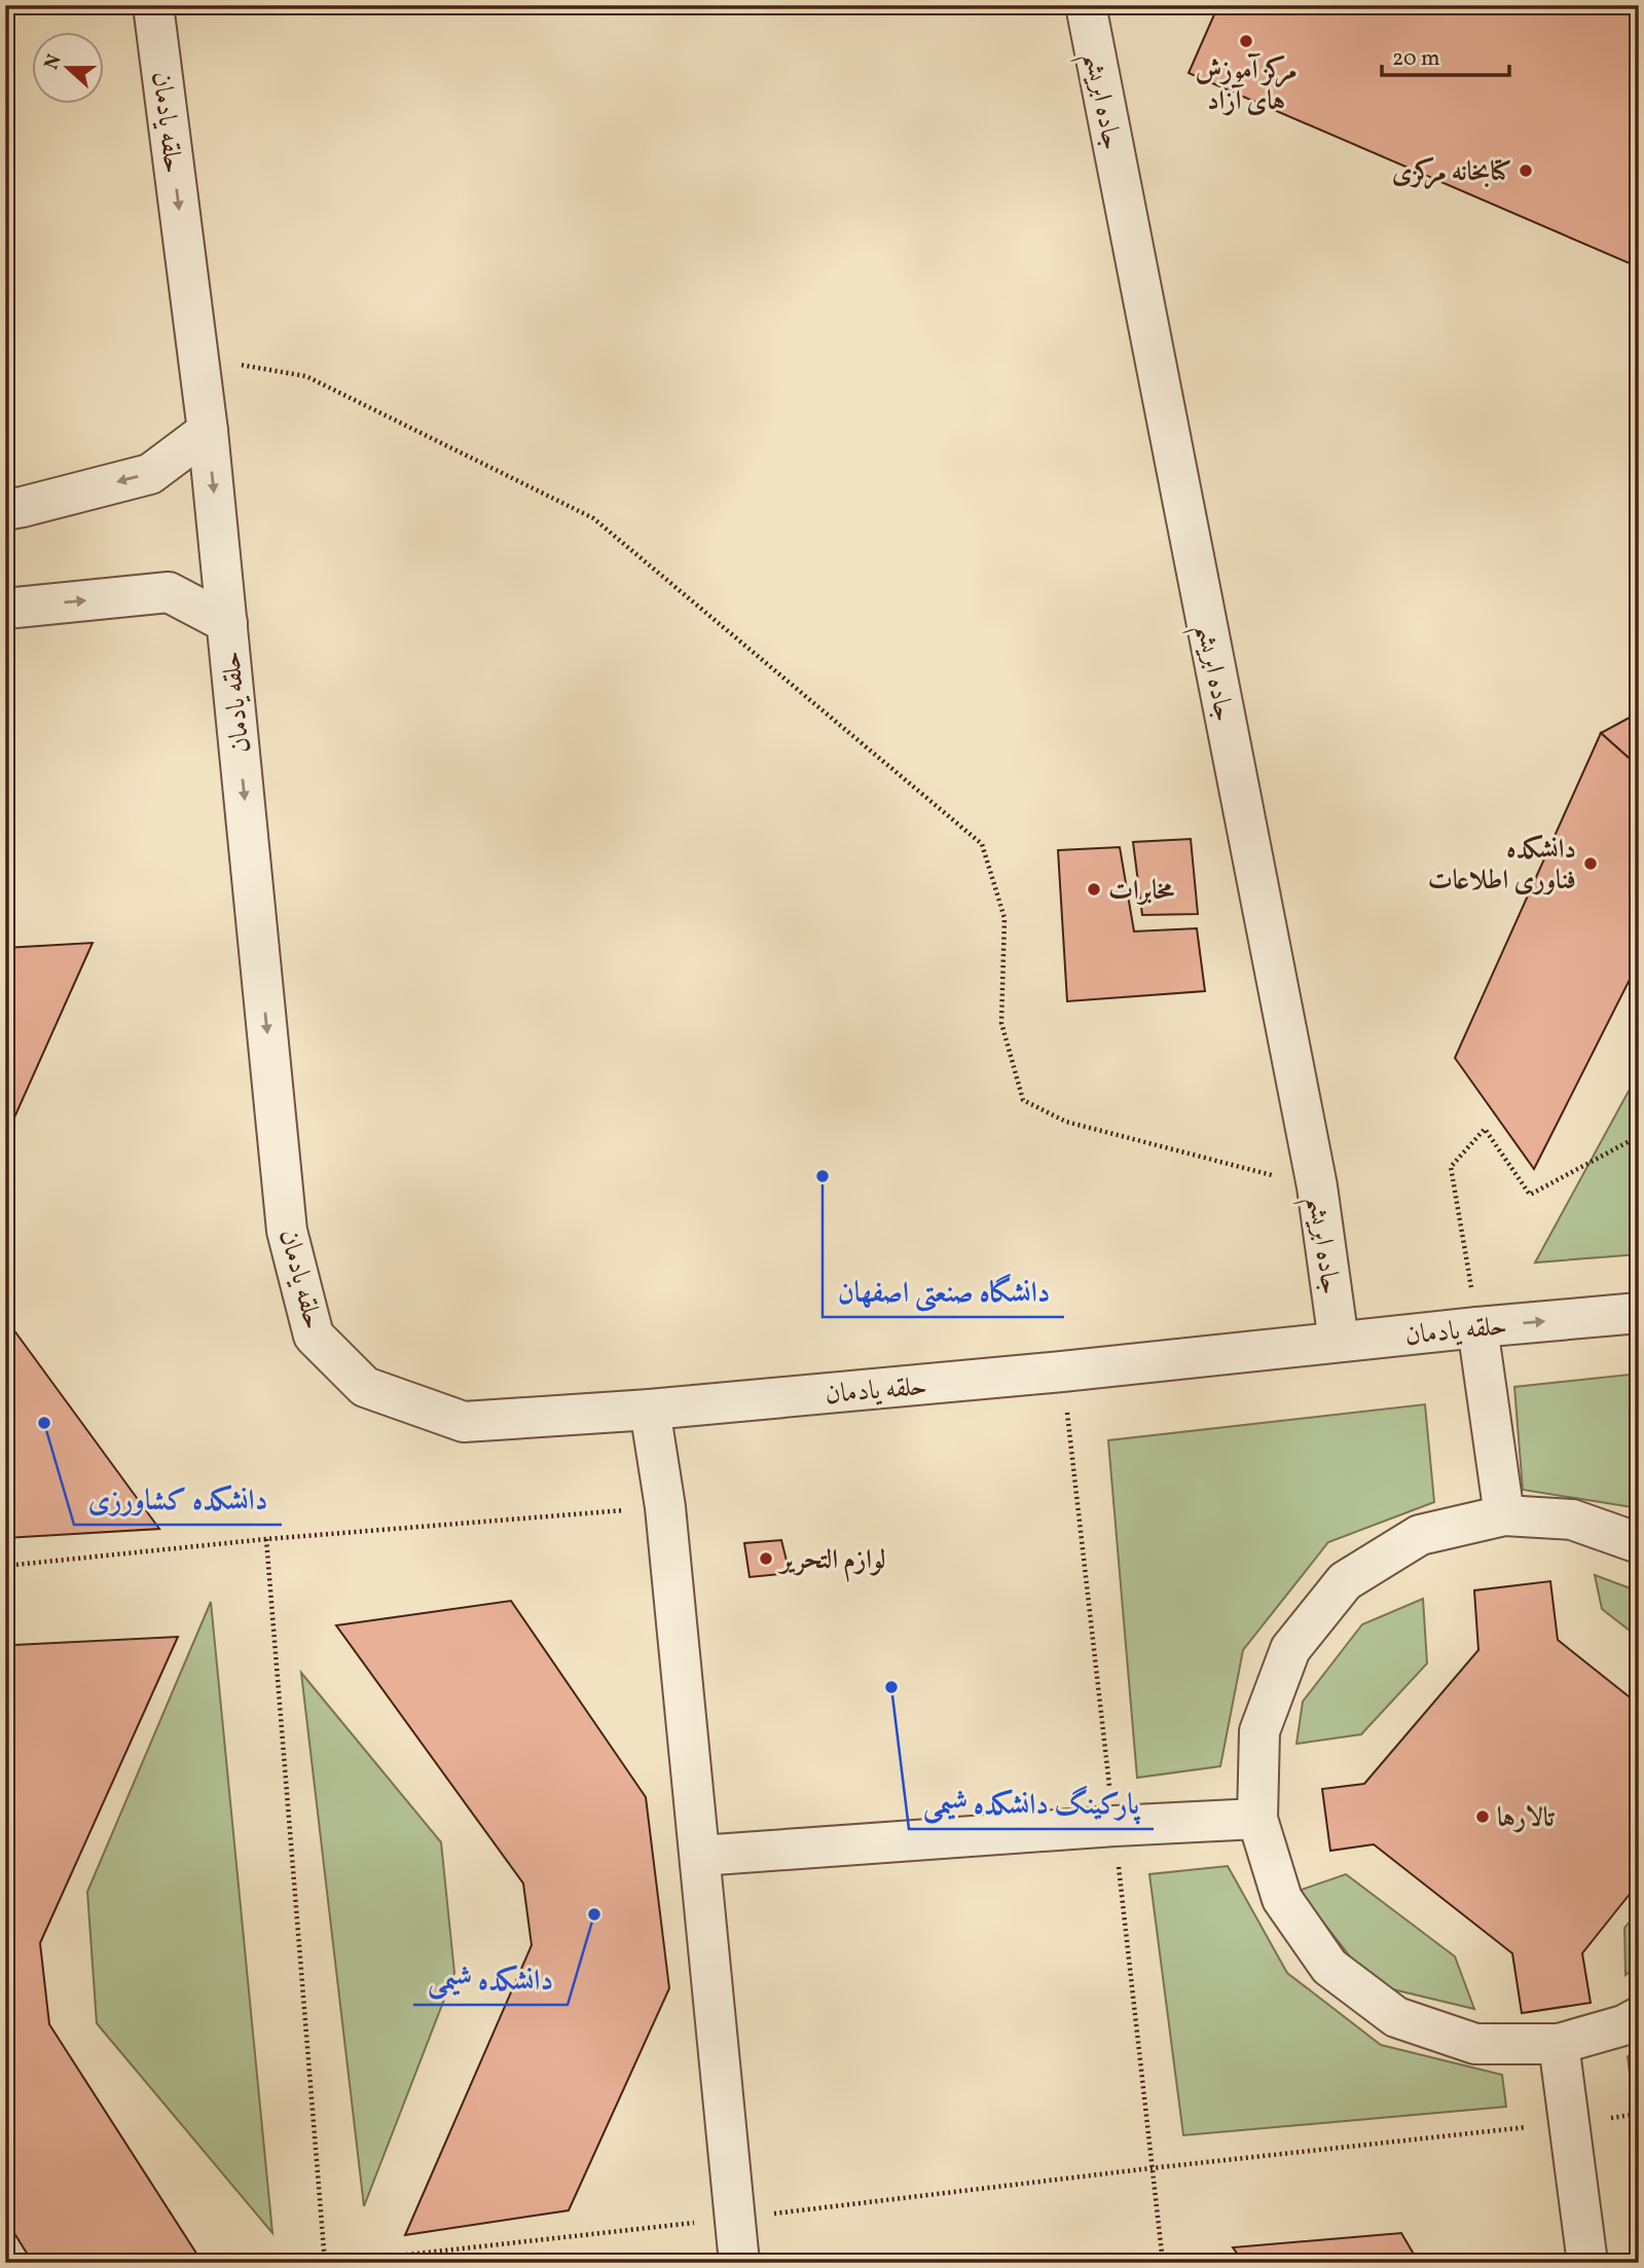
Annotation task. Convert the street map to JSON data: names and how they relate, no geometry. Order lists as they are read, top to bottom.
{
  "streets": {
    "street": ["جاده ابریشم", "حلقه یادمان"]
  },
  "crossings": [
    ["جاده ابریشم", "حلقه یادمان"]
  ],
  "one_way": ["حلقه یادمان"],
  "places": [
    "مرکز آموزش های آزاد",
    "کتابخانه مرکزی",
    "دانشکده فناوری اطلاعات",
    "مخابرات",
    "دانشگاه صنعتی اصفهان",
    "دانشکده کشاورزی",
    "لوازم التحریر",
    "پارکینگ دانشکده شیمی",
    "تالارها",
    "دانشکده شیمی"
  ],
  "scale_bar": "20 m",
  "north": "left"
}
